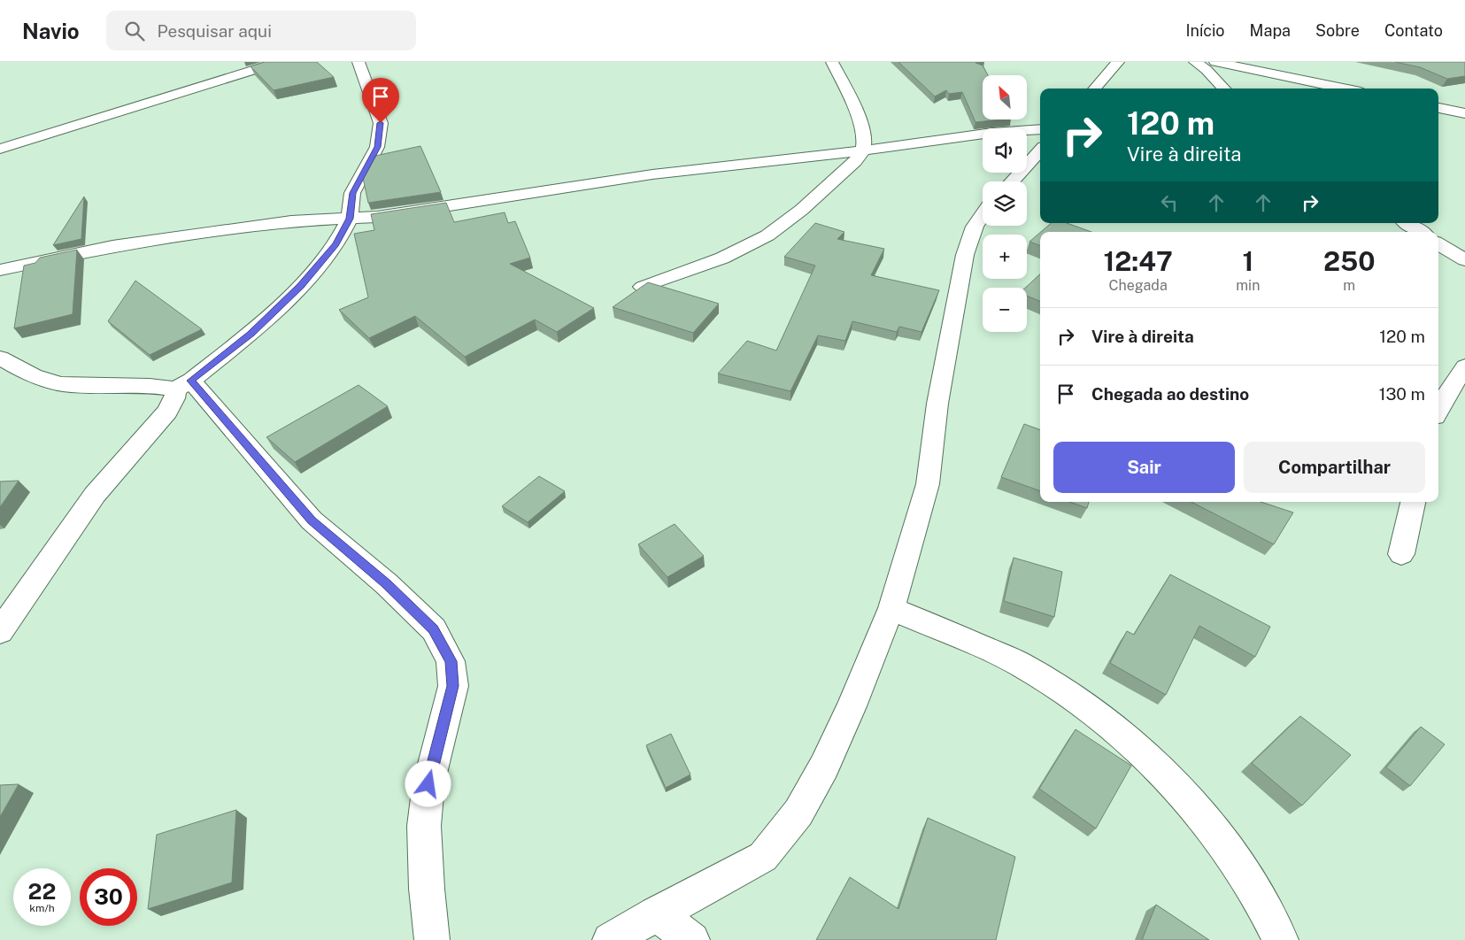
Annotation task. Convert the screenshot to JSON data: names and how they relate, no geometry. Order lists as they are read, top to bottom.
{
  "north": "top left",
  "page": {
    "header": "Navio",
    "search": "Pesquisar aqui",
    "nav": [
      "Início",
      "Mapa",
      "Sobre",
      "Contato"
    ],
    "map_buttons": ["+", "−"],
    "turn": ["120 m", "Vire à direita"],
    "eta": [
      "12:47",
      "Chegada",
      "1",
      "min",
      "250",
      "m"
    ],
    "list": [
      {
        "name": "Vire à direita",
        "value": "120 m"
      },
      {
        "name": "Chegada ao destino",
        "value": "130 m"
      }
    ],
    "buttons": ["Sair", "Compartilhar"],
    "speed": "22 km/h",
    "limit": "30"
  }
}
